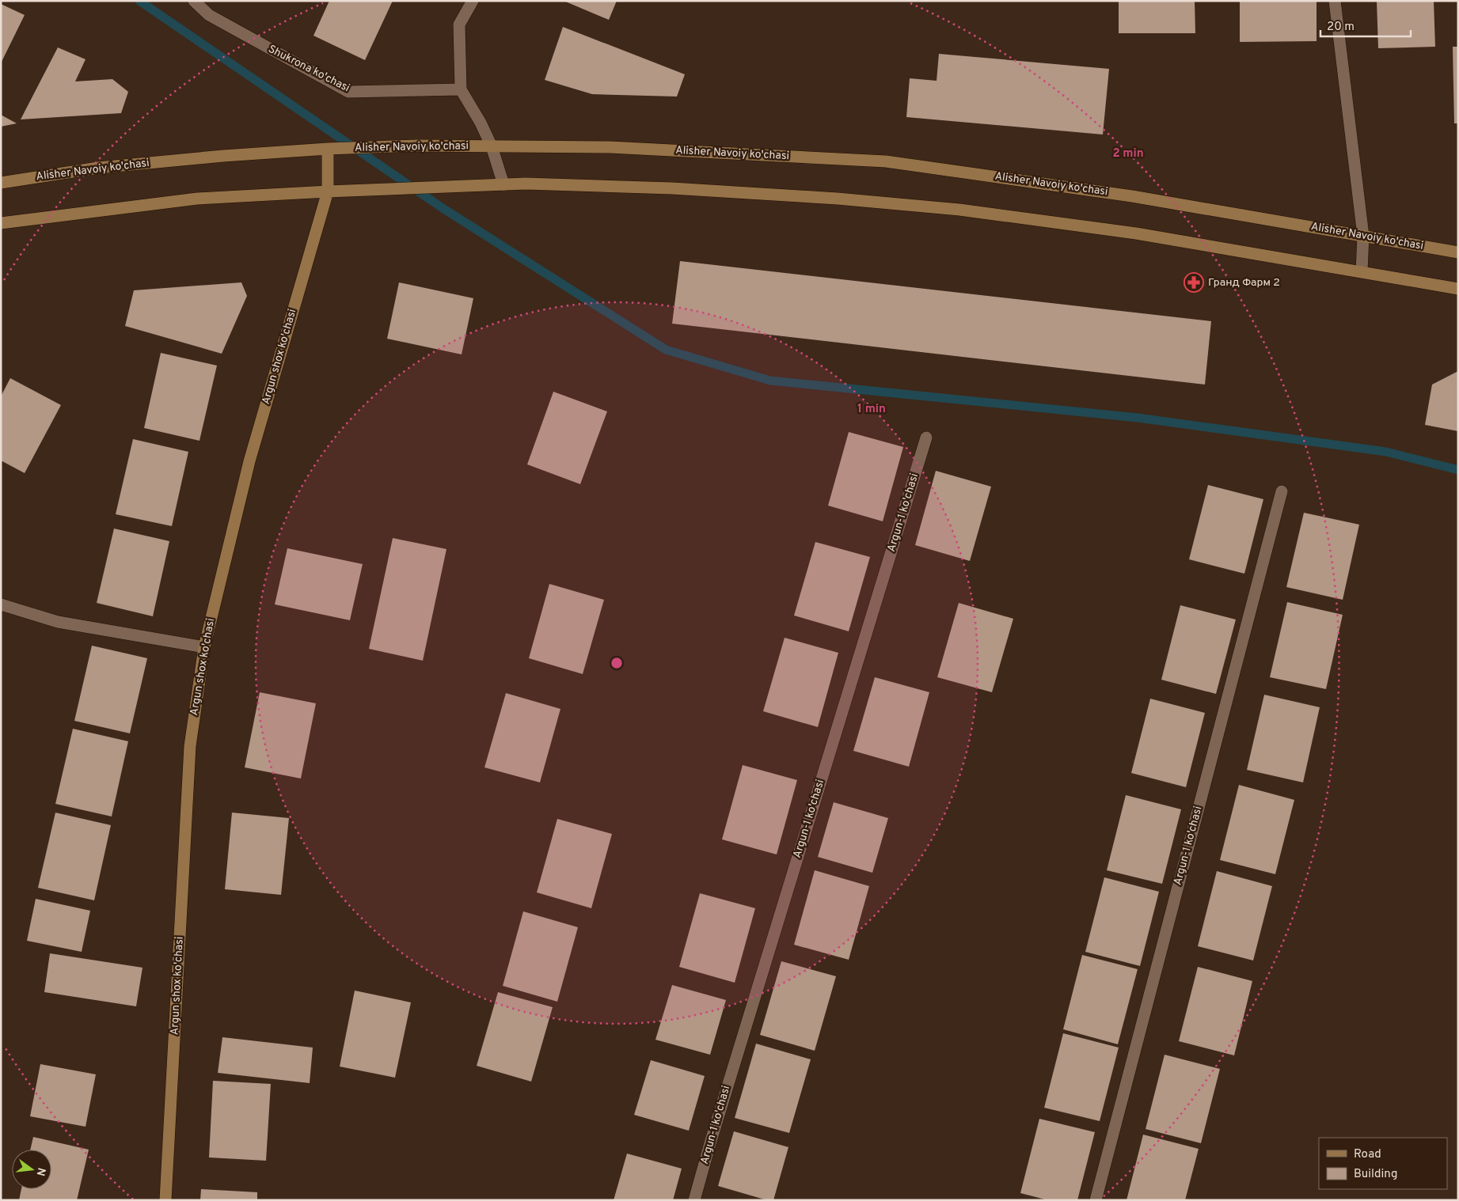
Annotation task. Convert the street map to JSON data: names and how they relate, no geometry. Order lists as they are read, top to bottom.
{
  "streets": {
    "main road": ["Alisher Navoiy ko'chasi", "Argun shox ko'chasi"],
    "street": ["Shukrona ko'chasi", "Argun-1 ko'chasi"]
  },
  "crossings": [
    ["Alisher Navoiy ko'chasi", "Argun shox ko'chasi"]
  ],
  "places": {
    "pharmacy": ["Гранд Фарм 2"]
  },
  "legend": ["Road", "Building"],
  "scale_bar": "20 m",
  "north": "right",
  "rings": ["2 min", "1 min"]
}
